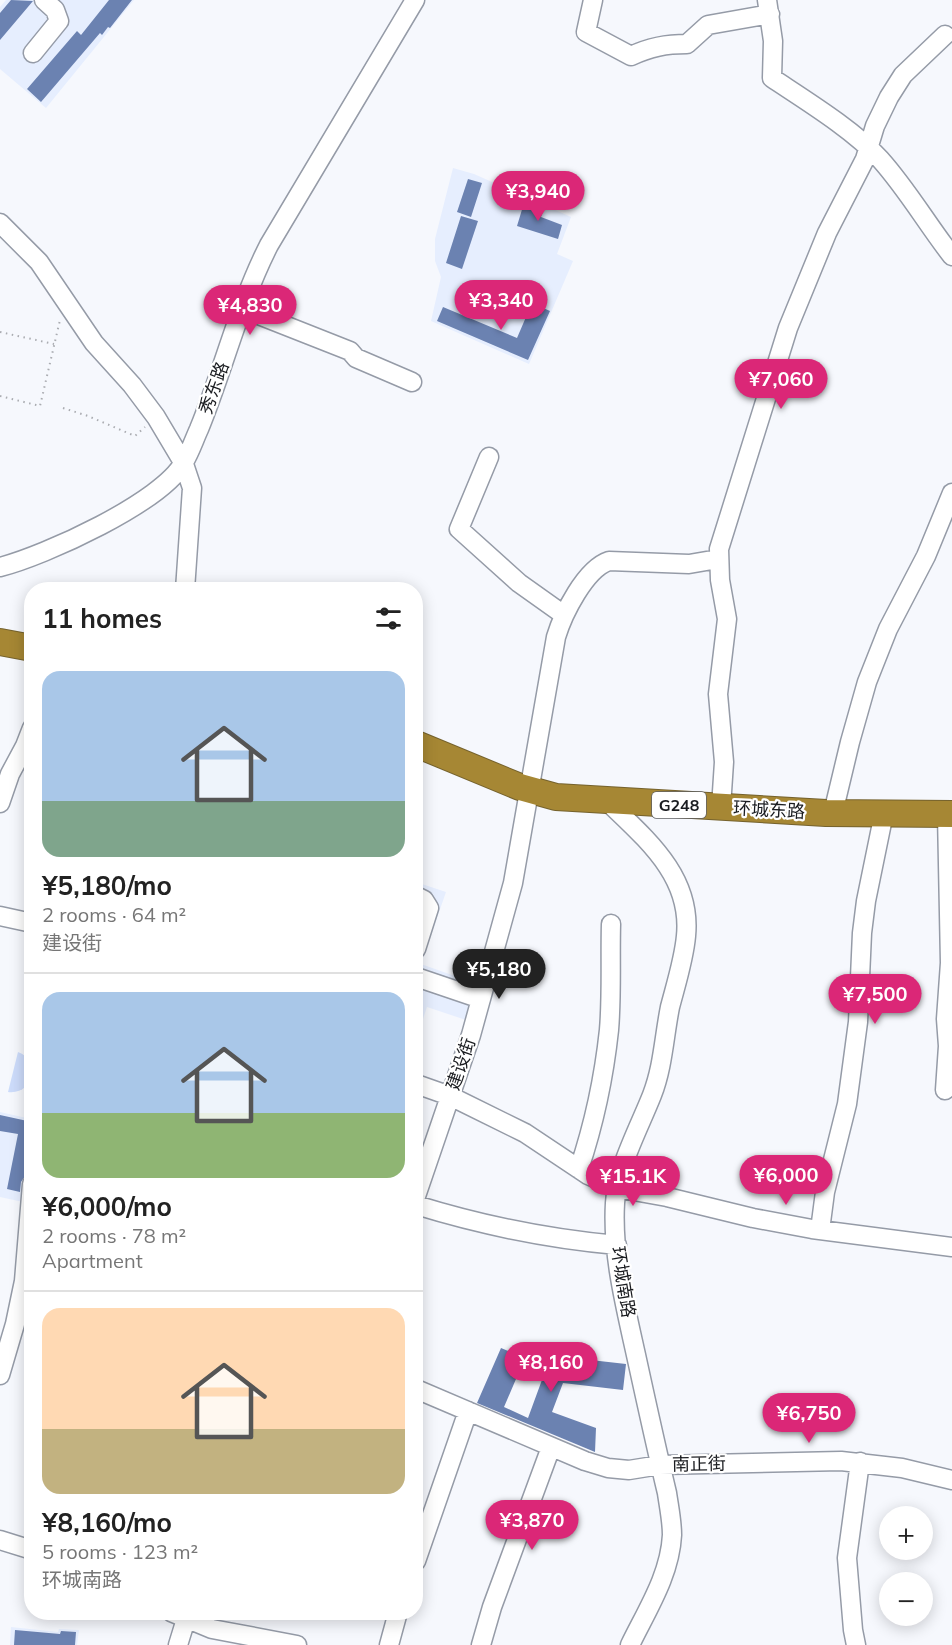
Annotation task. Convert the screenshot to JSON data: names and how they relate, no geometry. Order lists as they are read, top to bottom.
{
  "streets": {
    "highway": ["G248", "环城东路"],
    "street": [
      "秀东路",
      "建设街",
      "环城南路",
      "南正街"
    ]
  },
  "crossings": [
    ["环城东路", "建设街"],
    ["环城东路", "环城南路"],
    ["环城南路", "南正街"]
  ],
  "page": {
    "price": [
      "¥3,940",
      "¥3,340",
      "¥4,830",
      "¥7,060",
      "¥5,180",
      "¥7,500",
      "¥6,000",
      "¥15.1K",
      "¥8,160",
      "¥6,750",
      "¥3,870"
    ],
    "heading": "11 homes",
    "list": [
      {
        "name": "¥5,180/mo",
        "note": "2 rooms · 64 m² · 建设街"
      },
      {
        "name": "¥6,000/mo",
        "note": "2 rooms · 78 m² · Apartment"
      },
      {
        "name": "¥8,160/mo",
        "note": "5 rooms · 123 m² · 环城南路"
      }
    ],
    "map_buttons": ["+", "−"]
  }
}
